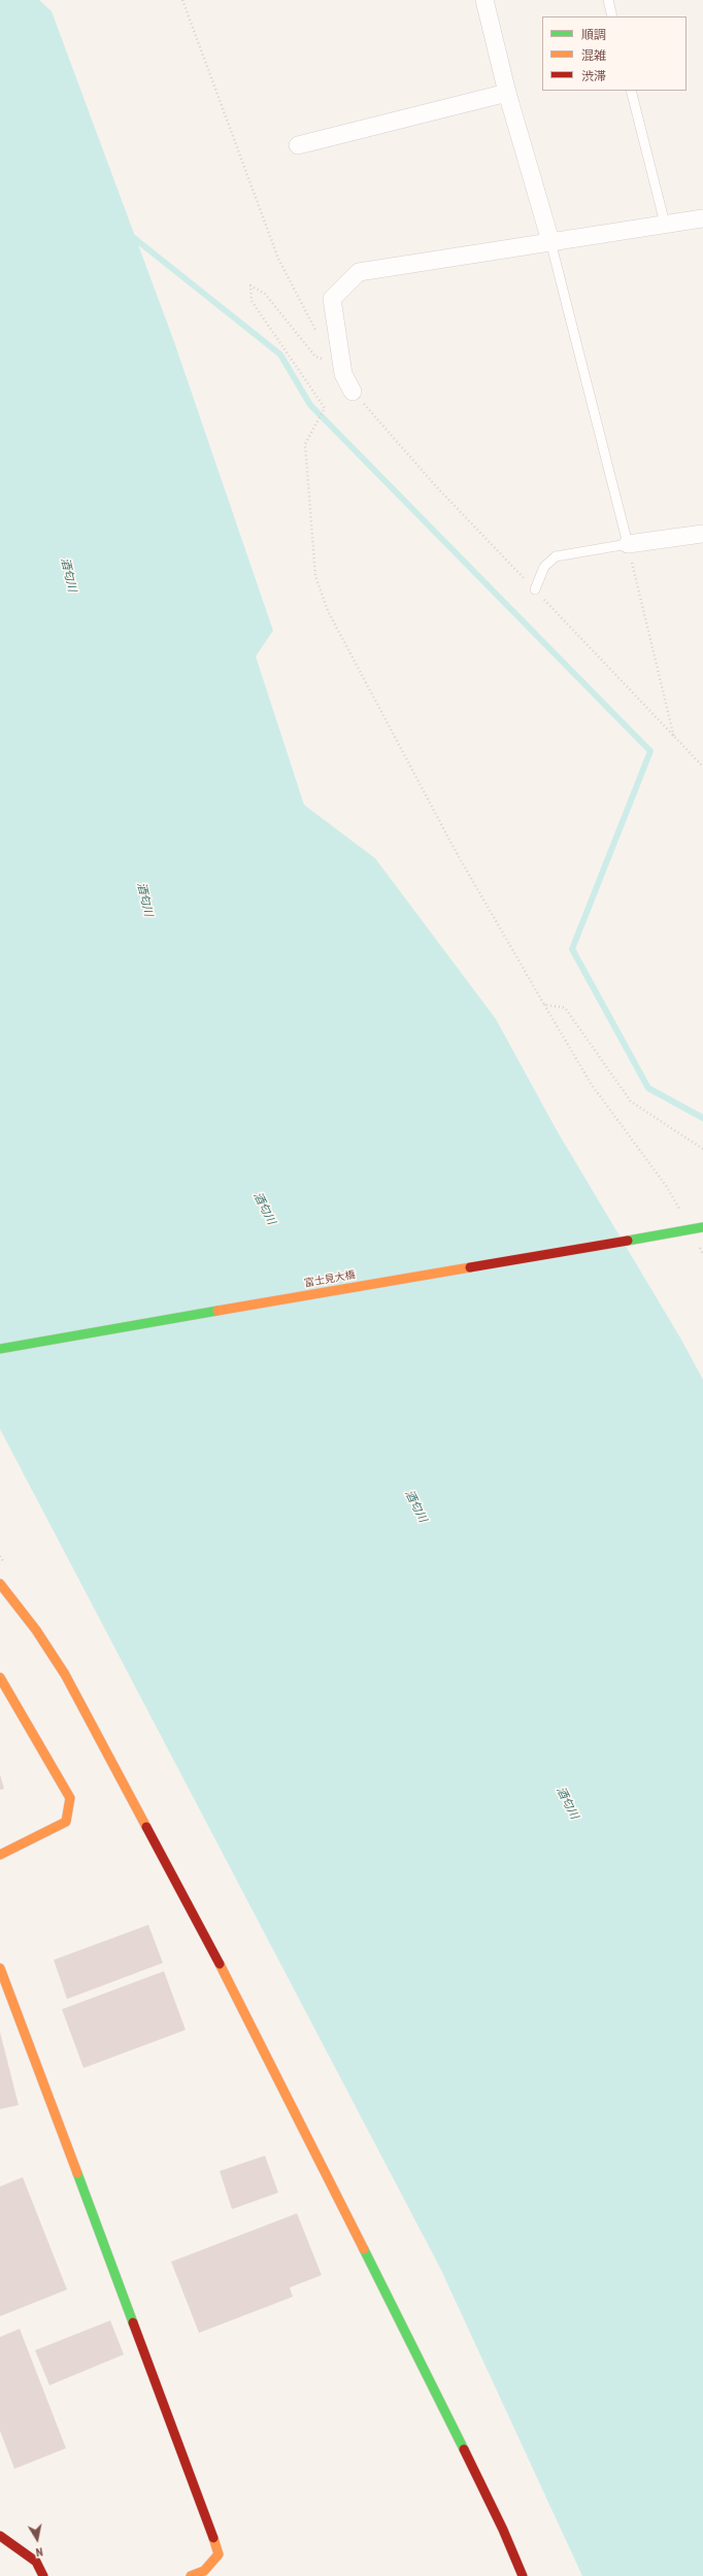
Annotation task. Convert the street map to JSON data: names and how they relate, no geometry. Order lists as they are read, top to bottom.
{
  "streets": {
    "street": ["富士見大橋"]
  },
  "water": ["酒匂川"],
  "legend": ["順調", "混雑", "渋滞"],
  "north": "bottom"
}
